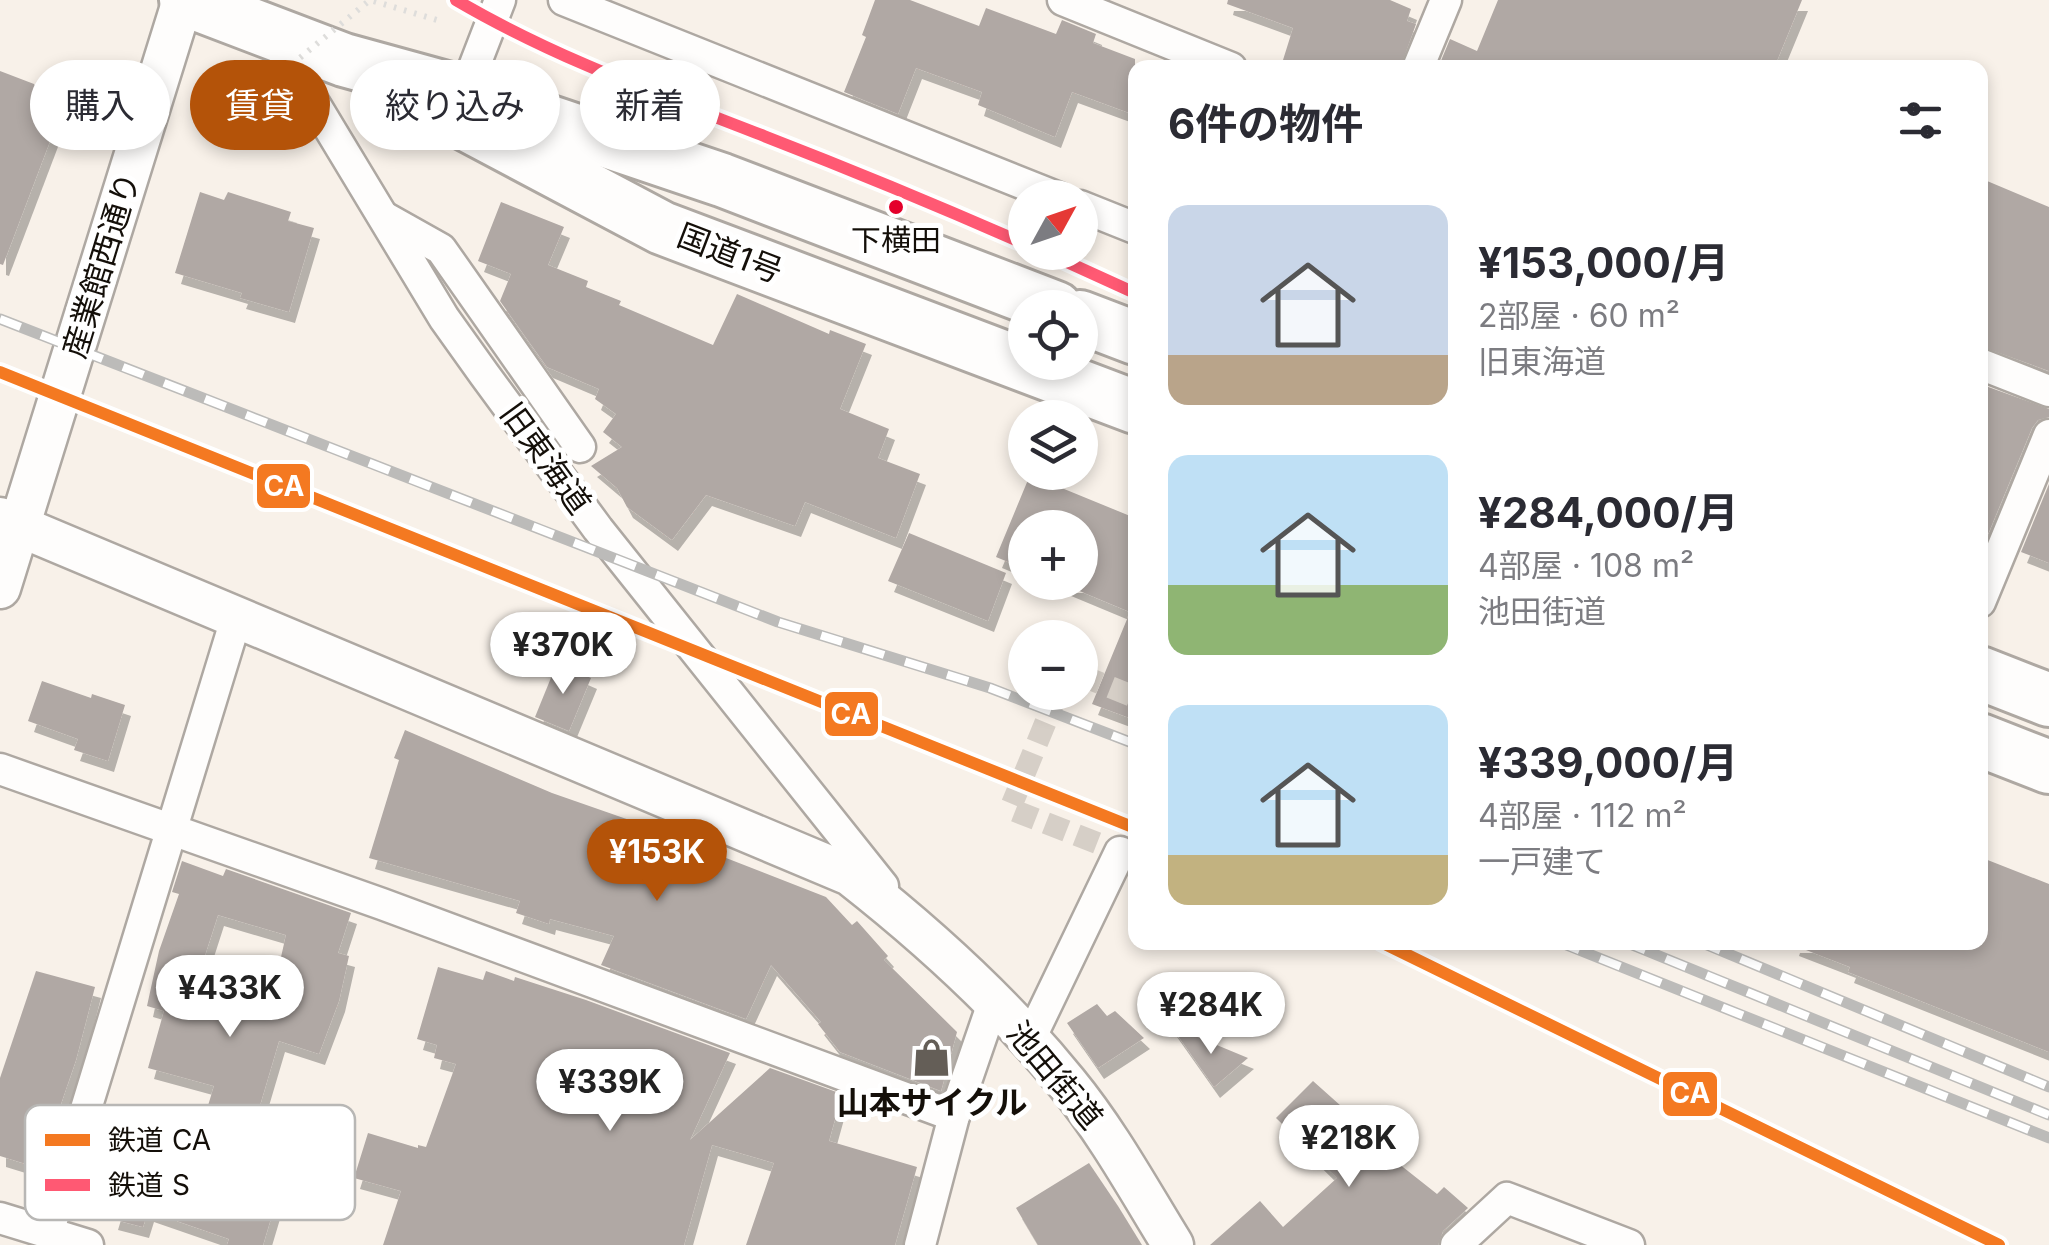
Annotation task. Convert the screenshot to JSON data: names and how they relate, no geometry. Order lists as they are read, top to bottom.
{
  "streets": {
    "highway": ["国道1号"],
    "street": ["産業館西通り", "旧東海道", "池田街道"]
  },
  "crossings": [
    ["国道1号", "産業館西通り"],
    ["国道1号", "旧東海道"],
    ["産業館西通り", "池田街道"],
    ["旧東海道", "池田街道"]
  ],
  "places": {
    "other": ["下横田"],
    "shop": ["山本サイクル"]
  },
  "lines": ["rail line S", "rail line CA"],
  "legend": ["鉄道 CA", "鉄道 S"],
  "north": "top right",
  "page": {
    "chip": [
      "購入",
      "賃貸",
      "絞り込み",
      "新着"
    ],
    "heading": "6件の物件",
    "map_buttons": ["+", "−"],
    "list": [
      {
        "name": "¥153,000/月",
        "note": "2部屋 · 60 m² · 旧東海道"
      },
      {
        "name": "¥284,000/月",
        "note": "4部屋 · 108 m² · 池田街道"
      },
      {
        "name": "¥339,000/月",
        "note": "4部屋 · 112 m² · 一戸建て"
      }
    ],
    "price": [
      "¥370K",
      "¥153K",
      "¥433K",
      "¥284K",
      "¥339K",
      "¥218K"
    ]
  }
}
